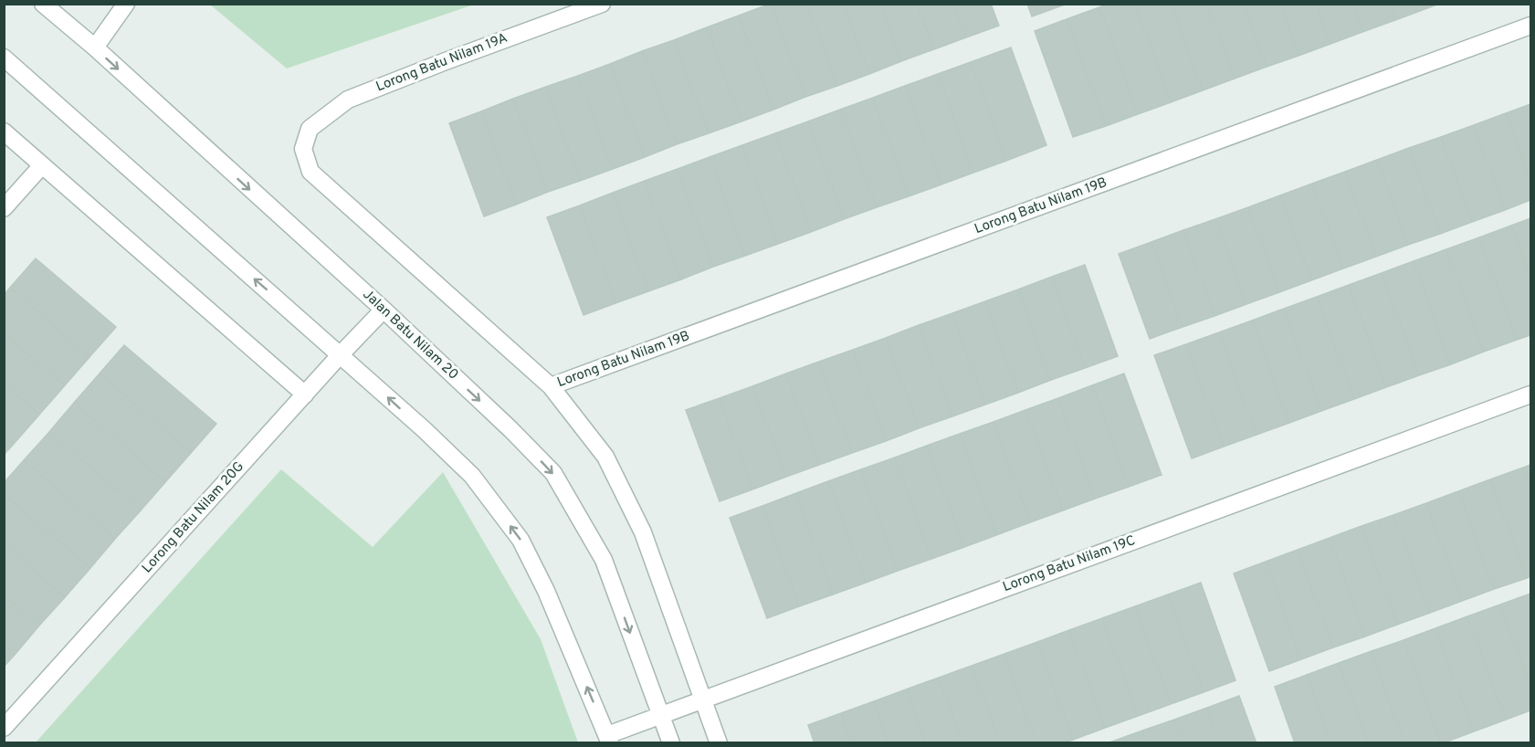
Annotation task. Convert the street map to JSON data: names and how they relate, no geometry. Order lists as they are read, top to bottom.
{
  "streets": {
    "street": [
      "Lorong Batu Nilam 19A",
      "Lorong Batu Nilam 19B",
      "Jalan Batu Nilam 20",
      "Lorong Batu Nilam 20G",
      "Lorong Batu Nilam 19C"
    ]
  },
  "crossings": [
    ["Lorong Batu Nilam 19A", "Lorong Batu Nilam 19B"],
    ["Jalan Batu Nilam 20", "Lorong Batu Nilam 20G"],
    ["Jalan Batu Nilam 20", "Lorong Batu Nilam 19C"]
  ]
}
